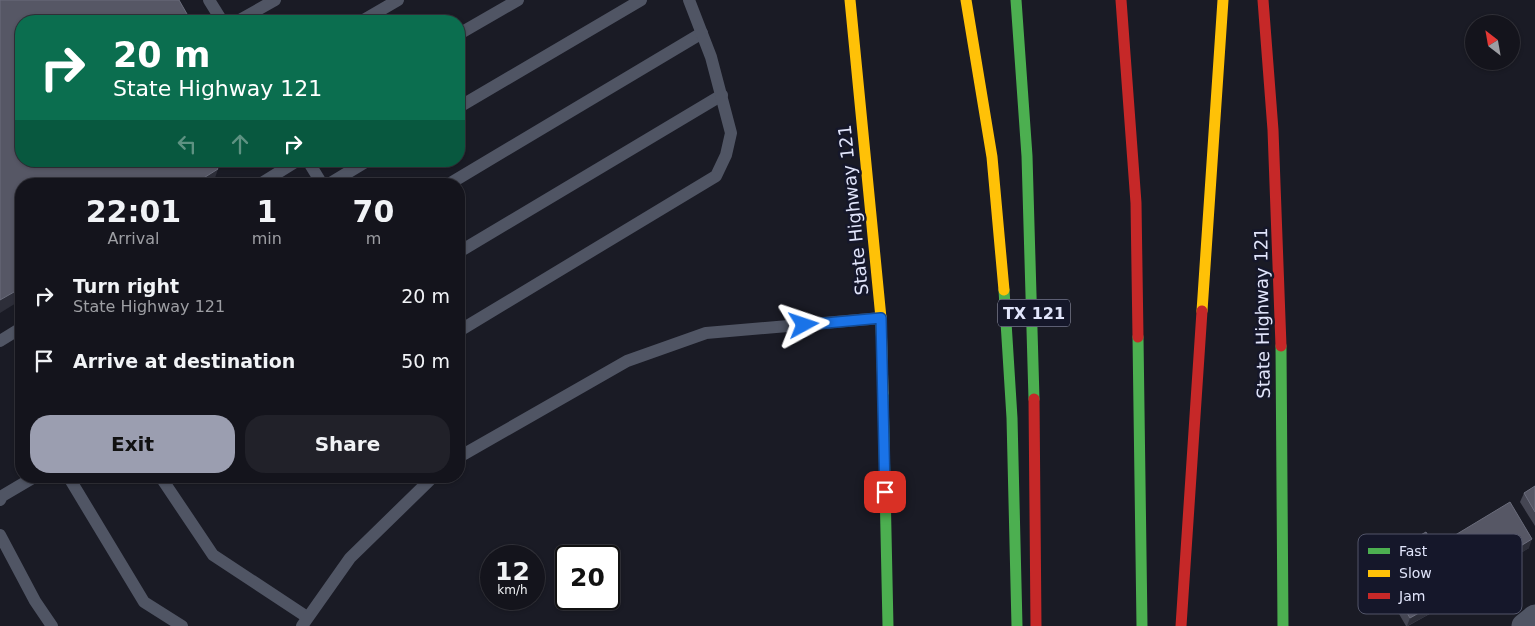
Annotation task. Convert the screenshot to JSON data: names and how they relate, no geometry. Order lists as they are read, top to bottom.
{
  "streets": {
    "main road": ["State Highway 121", "TX 121"]
  },
  "legend": ["Fast", "Slow", "Jam"],
  "north": "top left",
  "page": {
    "turn": ["20 m", "State Highway 121"],
    "eta": [
      "22:01",
      "Arrival",
      "1",
      "min",
      "70",
      "m"
    ],
    "list": [
      {
        "name": "Turn right",
        "note": "State Highway 121",
        "value": "20 m"
      },
      {
        "name": "Arrive at destination",
        "value": "50 m"
      }
    ],
    "buttons": ["Exit", "Share"],
    "speed": "12 km/h",
    "limit": "20"
  }
}
